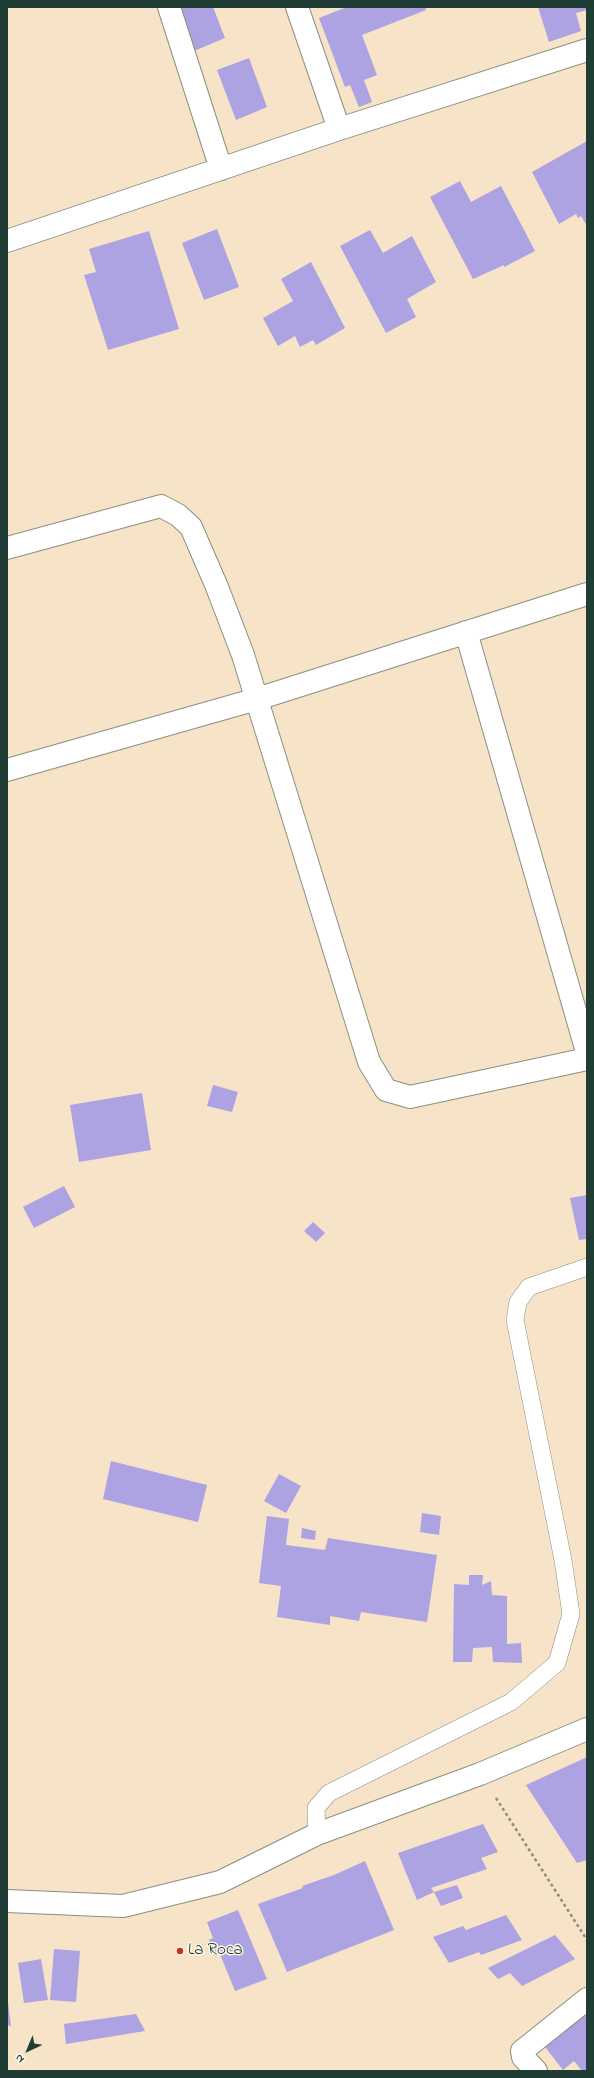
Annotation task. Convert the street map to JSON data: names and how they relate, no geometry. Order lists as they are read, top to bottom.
{
  "places": ["La Roca"],
  "north": "bottom left"
}
